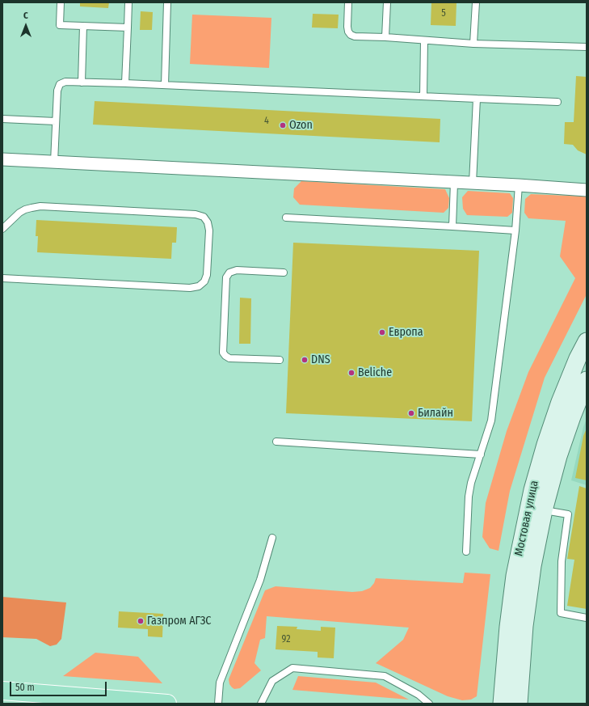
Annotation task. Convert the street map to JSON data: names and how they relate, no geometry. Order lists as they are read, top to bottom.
{
  "streets": {
    "main road": ["Мостовая улица"]
  },
  "places": [
    "Ozon",
    "Европа",
    "DNS",
    "Beliche",
    "Билайн",
    "Газпром АГЗС"
  ],
  "house_numbers": ["5", "4", "92"],
  "scale_bar": "50 m",
  "north": "top"
}
